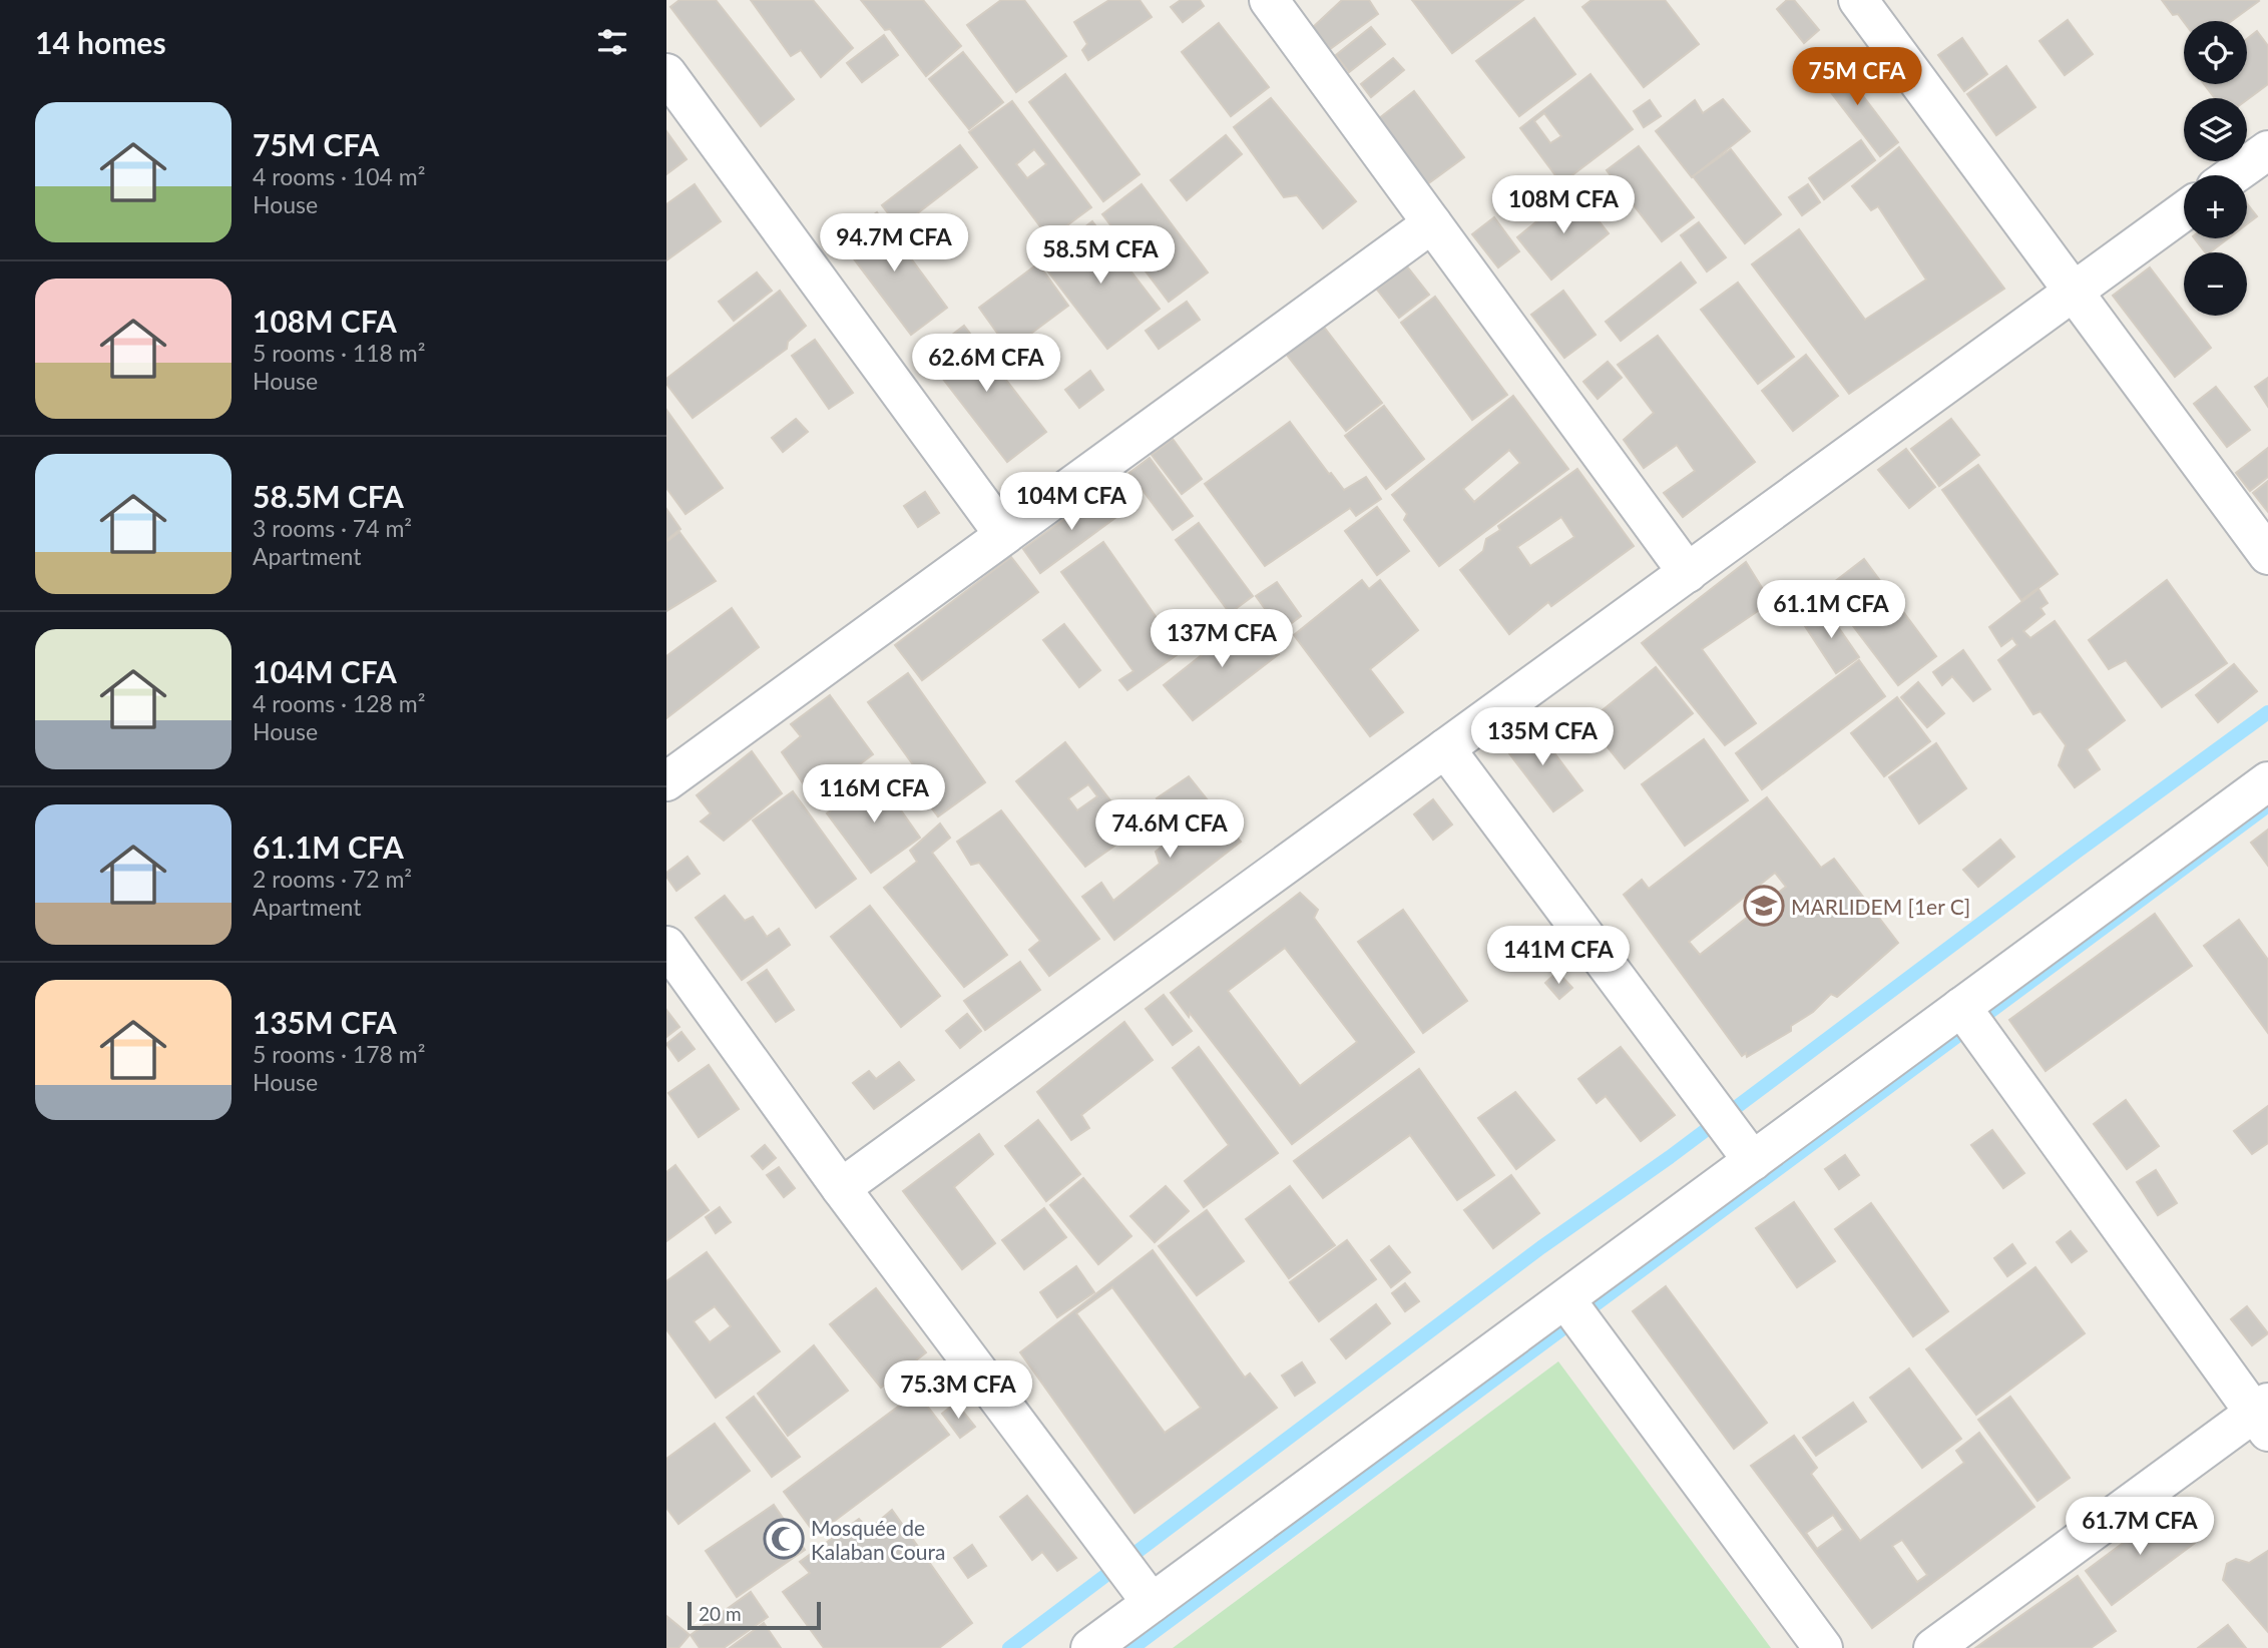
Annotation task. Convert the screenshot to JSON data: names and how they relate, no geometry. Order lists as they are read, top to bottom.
{
  "places": {
    "school or university": ["MARLIDEM [1er C]"],
    "mosque": ["Mosquée de Kalaban Coura"]
  },
  "scale_bar": "20 m",
  "page": {
    "heading": "14 homes",
    "map_buttons": ["+", "−"],
    "price": [
      "75M CFA",
      "108M CFA",
      "94.7M CFA",
      "58.5M CFA",
      "62.6M CFA",
      "104M CFA",
      "61.1M CFA",
      "137M CFA",
      "135M CFA",
      "116M CFA",
      "74.6M CFA",
      "141M CFA",
      "75.3M CFA",
      "61.7M CFA"
    ],
    "list": [
      {
        "name": "75M CFA",
        "note": "4 rooms · 104 m² · House"
      },
      {
        "name": "108M CFA",
        "note": "5 rooms · 118 m² · House"
      },
      {
        "name": "58.5M CFA",
        "note": "3 rooms · 74 m² · Apartment"
      },
      {
        "name": "104M CFA",
        "note": "4 rooms · 128 m² · House"
      },
      {
        "name": "61.1M CFA",
        "note": "2 rooms · 72 m² · Apartment"
      },
      {
        "name": "135M CFA",
        "note": "5 rooms · 178 m² · House"
      }
    ],
    "scale": "20 m"
  }
}
